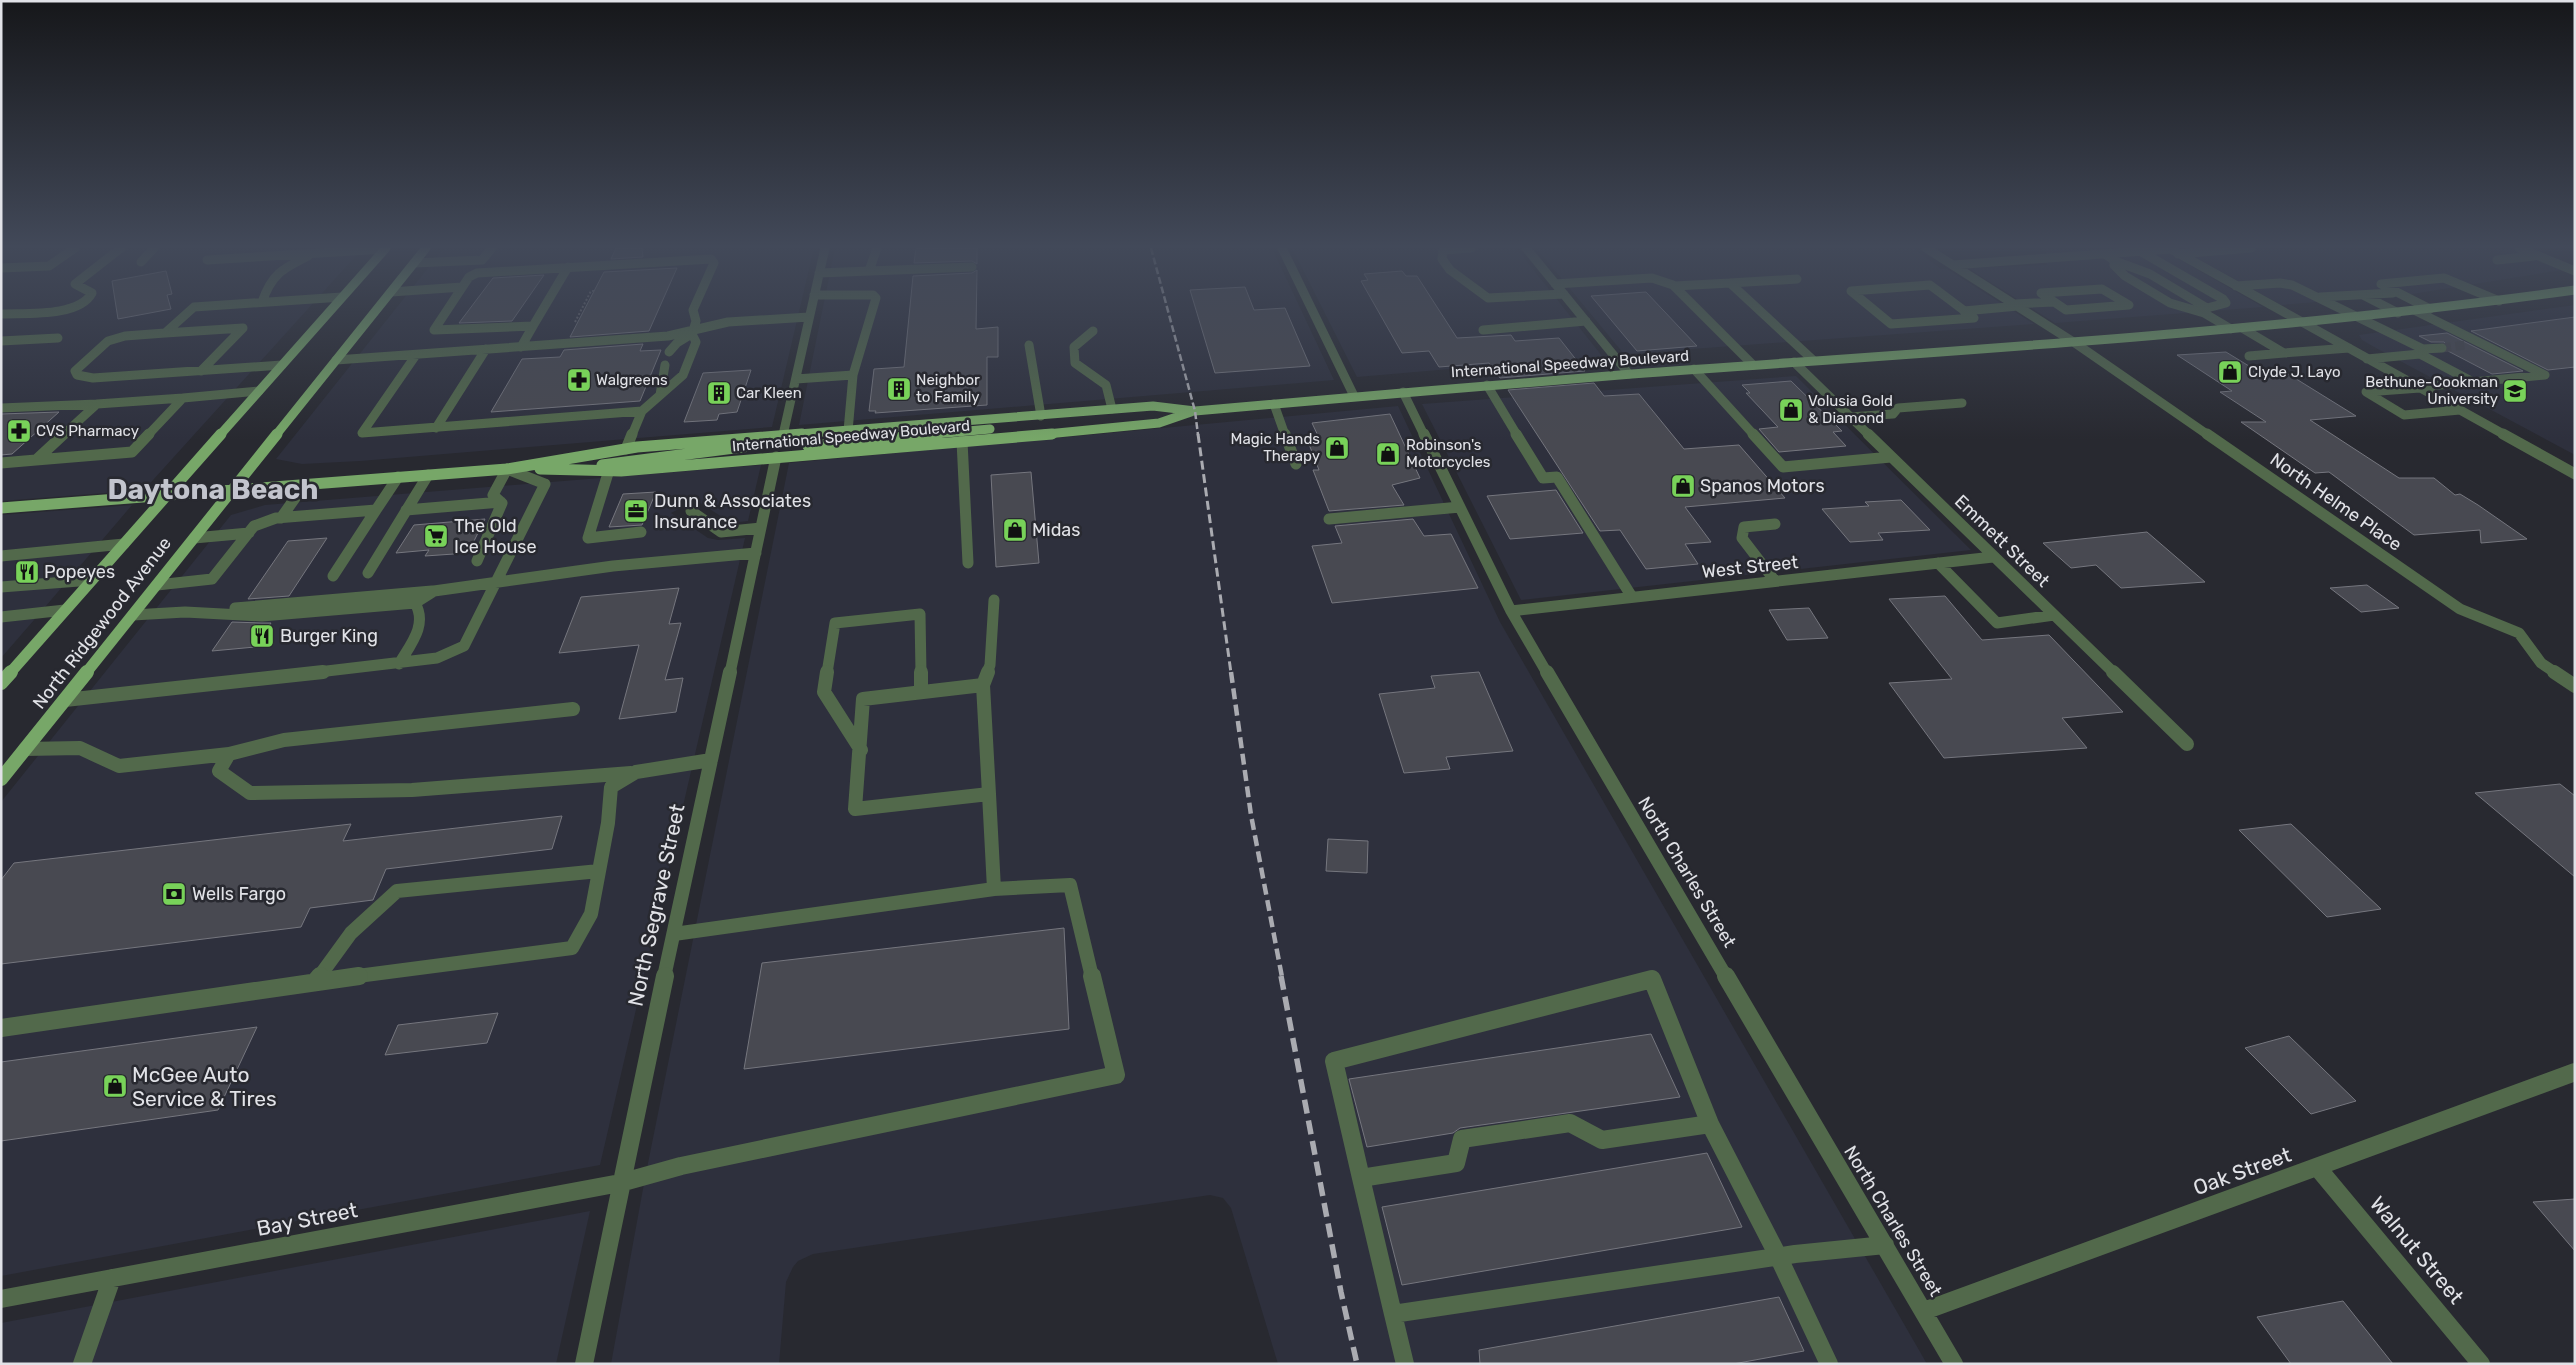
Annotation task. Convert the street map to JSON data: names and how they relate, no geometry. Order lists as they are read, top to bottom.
{
  "streets": {
    "main road": ["International Speedway Boulevard", "North Ridgewood Avenue"],
    "street": [
      "North Helme Place",
      "Emmett Street",
      "West Street",
      "North Charles Street",
      "North Segrave Street",
      "Oak Street",
      "Bay Street",
      "Walnut Street"
    ]
  },
  "crossings": [
    ["International Speedway Boulevard", "North Helme Place"],
    ["International Speedway Boulevard", "Emmett Street"],
    ["International Speedway Boulevard", "North Ridgewood Avenue"],
    ["International Speedway Boulevard", "North Charles Street"],
    ["International Speedway Boulevard", "North Segrave Street"],
    ["Emmett Street", "West Street"],
    ["West Street", "North Charles Street"],
    ["North Charles Street", "Oak Street"],
    ["North Segrave Street", "Bay Street"],
    ["Oak Street", "Walnut Street"]
  ],
  "districts": ["Daytona Beach"],
  "places": {
    "shop": [
      "Clyde J. Layo",
      "Volusia Gold & Diamond",
      "Magic Hands Therapy",
      "Robinson's Motorcycles",
      "Spanos Motors",
      "Midas",
      "McGee Auto Service & Tires"
    ],
    "pharmacy": ["Walgreens", "CVS Pharmacy"],
    "building": ["Neighbor to Family", "Car Kleen"],
    "school or university": ["Bethune-Cookman University"],
    "office": ["Dunn & Associates Insurance"],
    "supermarket": ["The Old Ice House"],
    "restaurant": ["Popeyes", "Burger King"],
    "bank": ["Wells Fargo"]
  }
}
